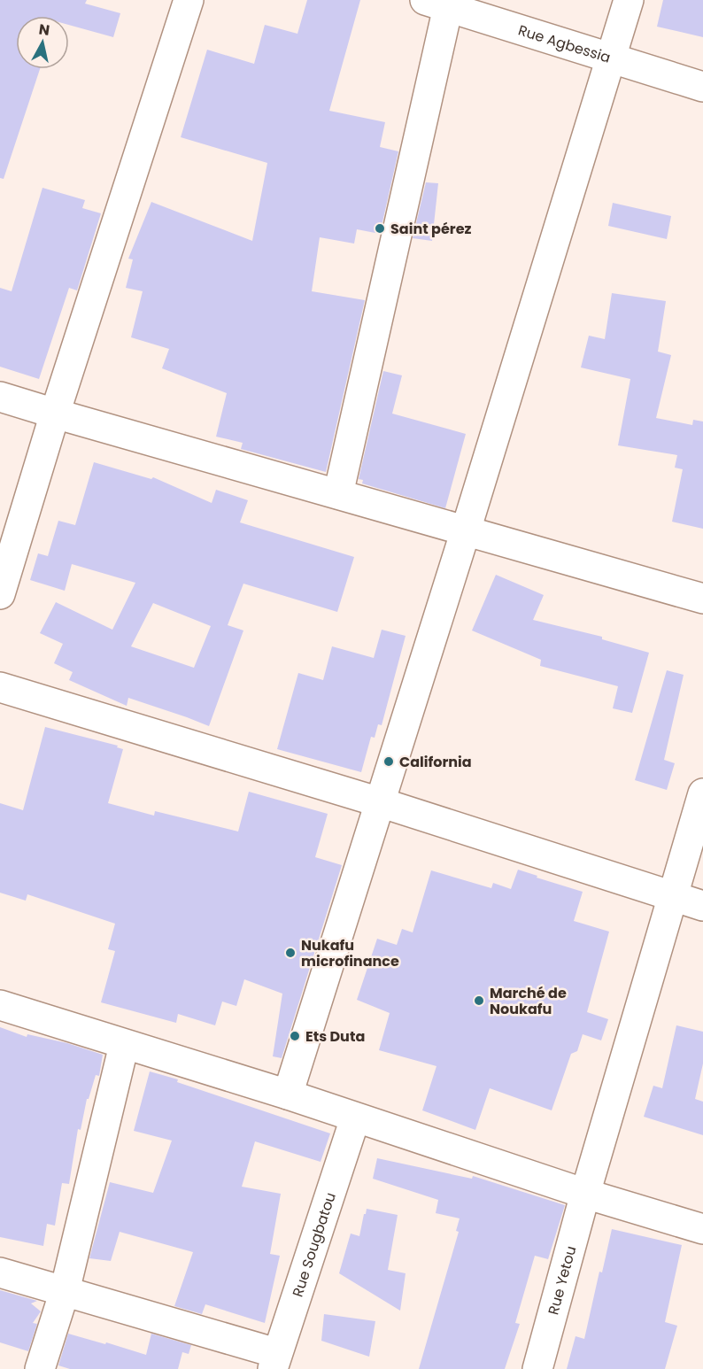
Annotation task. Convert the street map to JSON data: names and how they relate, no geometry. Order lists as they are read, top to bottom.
{
  "streets": {
    "street": ["Rue Agbessia", "Rue Sougbatou", "Rue Yetou"]
  },
  "places": [
    "Saint pérez",
    "California",
    "Nukafu microfinance",
    "Marché de Noukafu",
    "Ets Duta"
  ],
  "north": "top"
}
